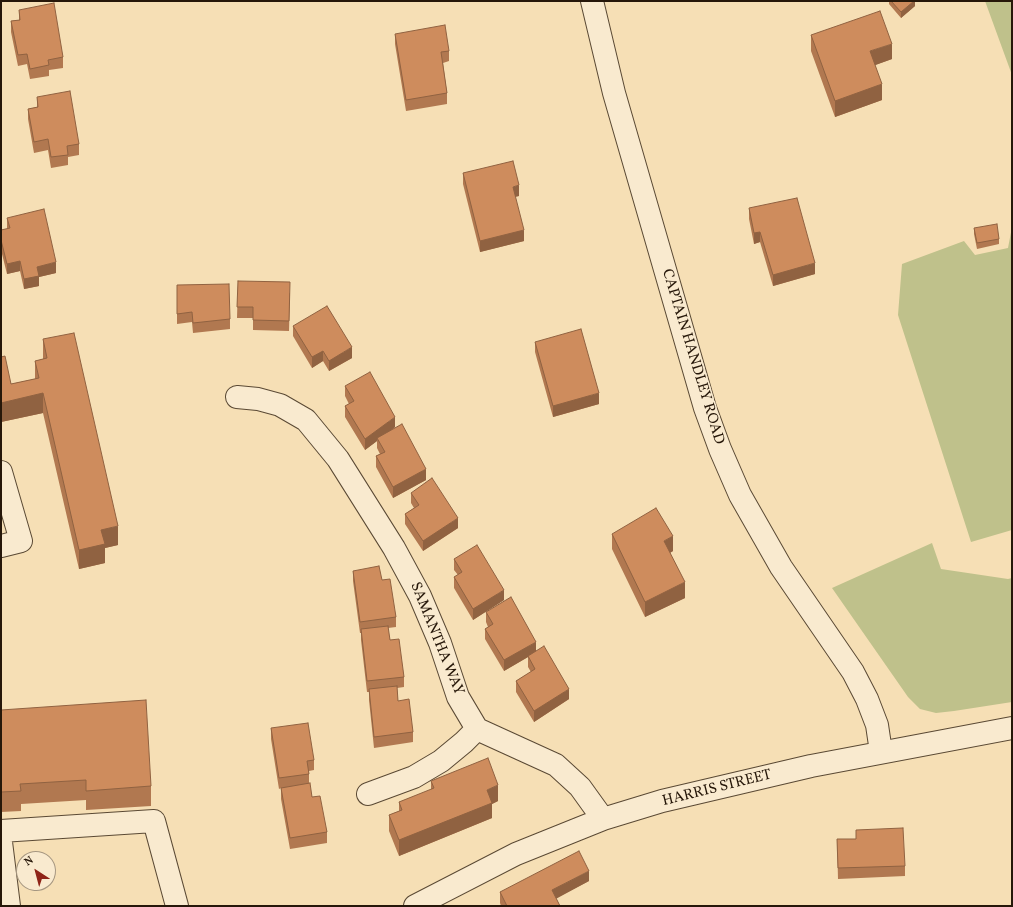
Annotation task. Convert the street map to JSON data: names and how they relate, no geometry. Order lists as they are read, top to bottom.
{
  "streets": {
    "street": ["CAPTAIN HANDLEY ROAD", "SAMANTHA WAY", "HARRIS STREET"]
  },
  "crossings": [
    ["CAPTAIN HANDLEY ROAD", "HARRIS STREET"]
  ],
  "north": "top left"
}
